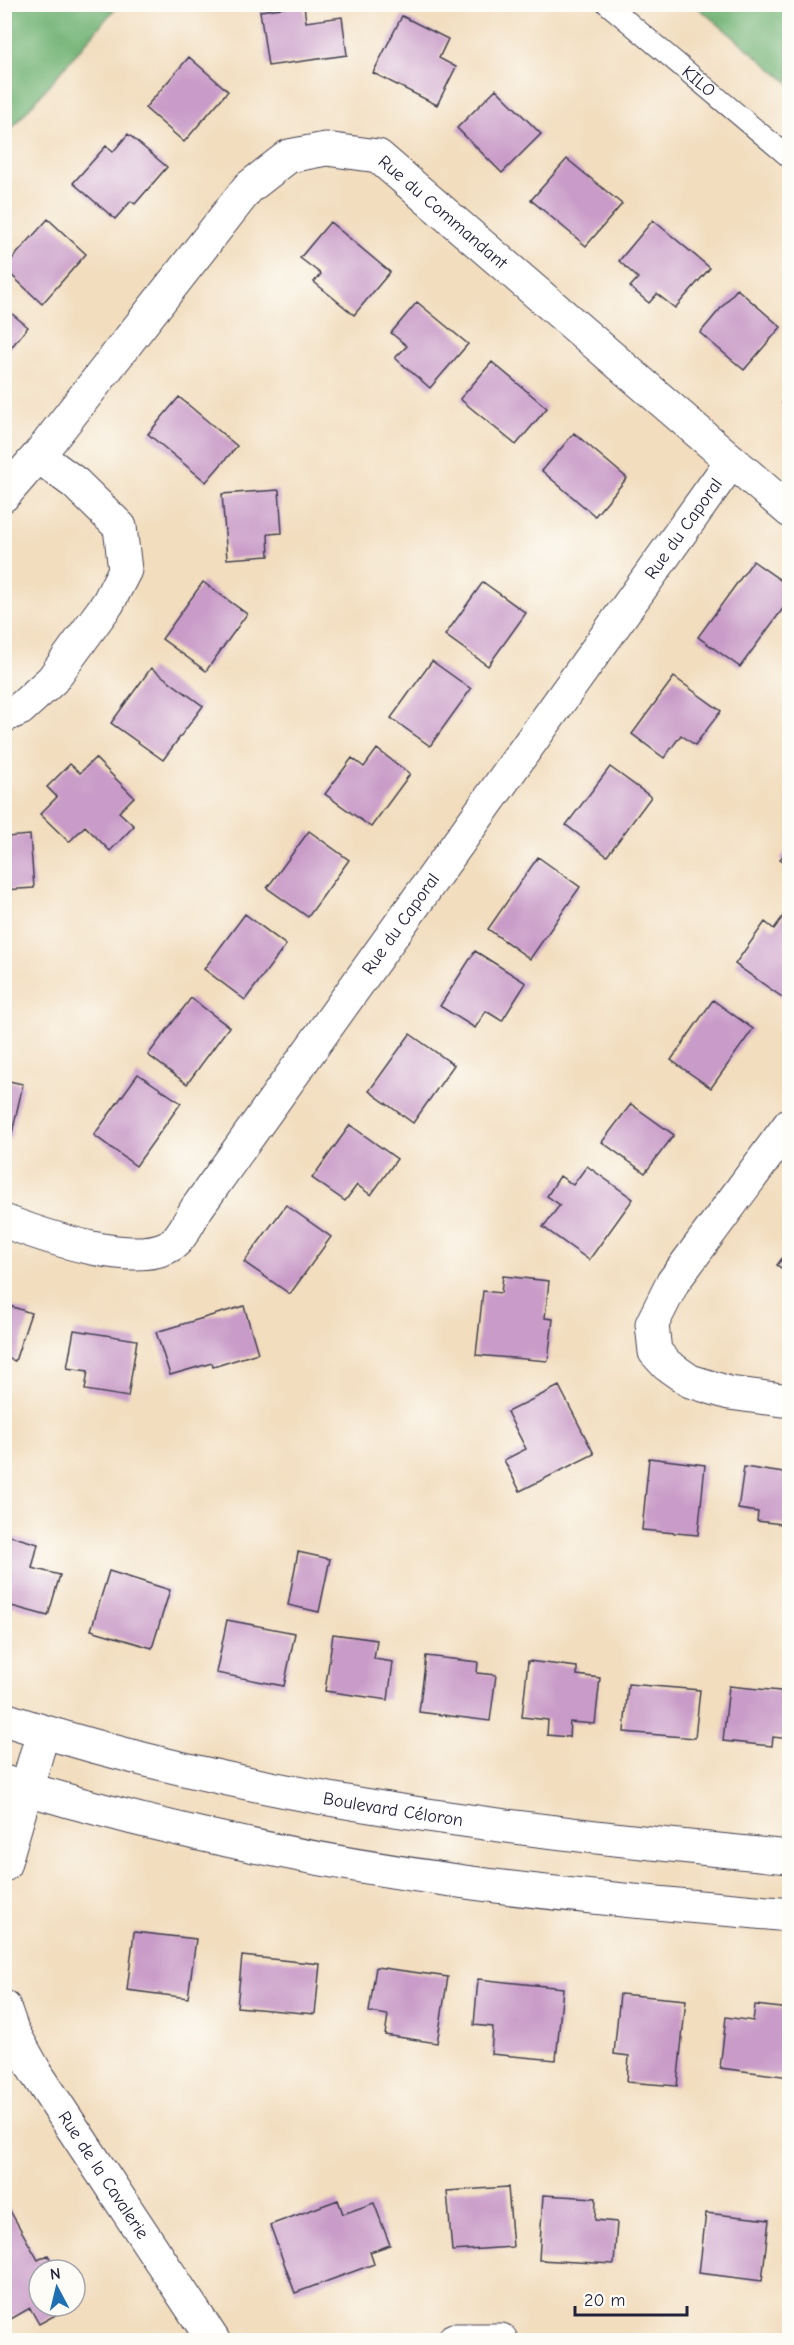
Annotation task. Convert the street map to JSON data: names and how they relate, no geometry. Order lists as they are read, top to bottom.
{
  "streets": {
    "street": [
      "Rue du Commandant",
      "Rue du Caporal",
      "Boulevard Céloron",
      "Rue de la Cavalerie"
    ],
    "lane": ["KILO"]
  },
  "crossings": [
    ["Rue du Commandant", "Rue du Caporal"]
  ],
  "scale_bar": "20 m",
  "north": "top"
}
